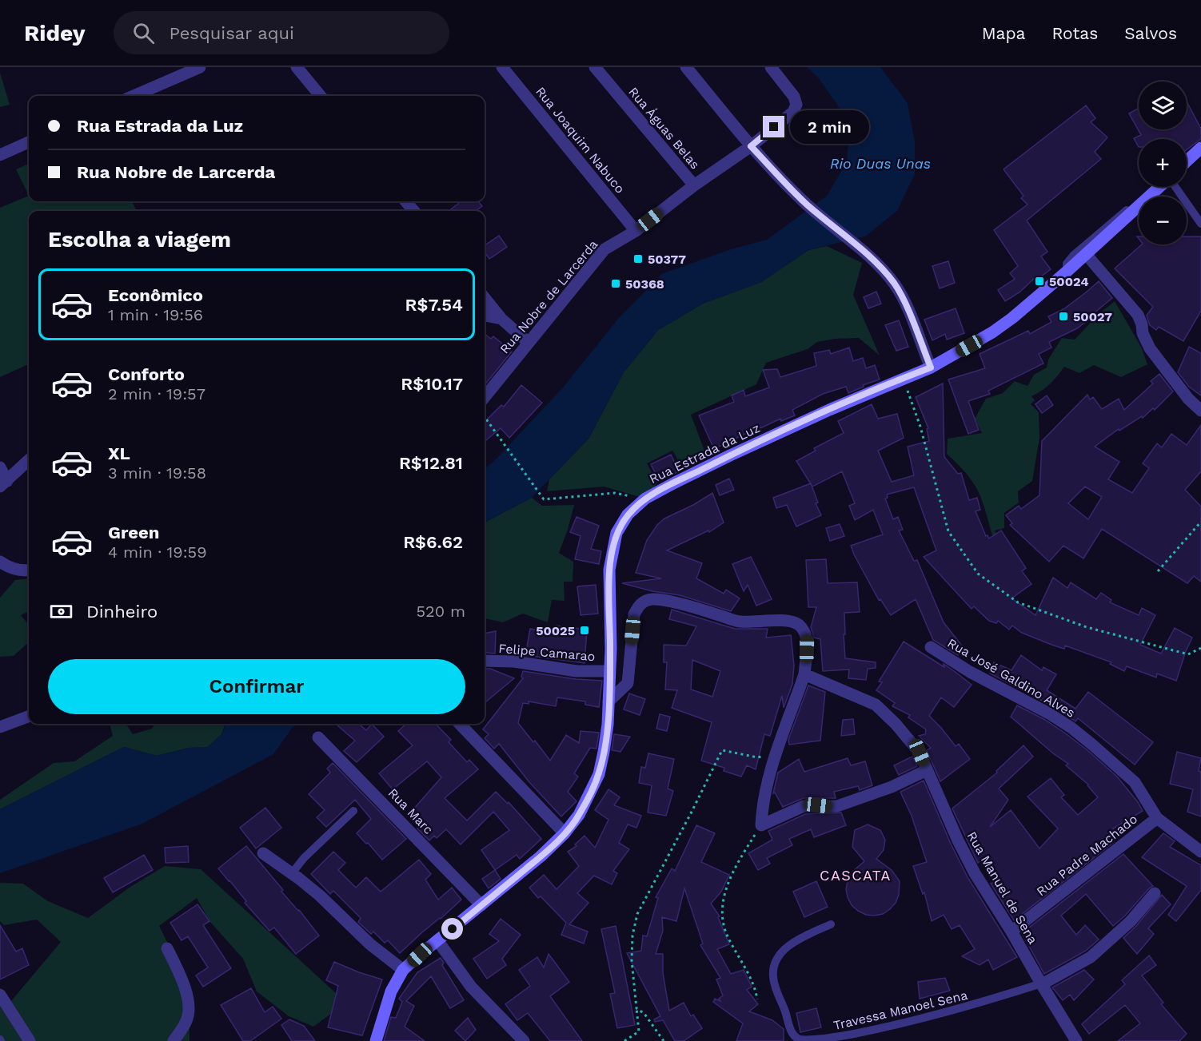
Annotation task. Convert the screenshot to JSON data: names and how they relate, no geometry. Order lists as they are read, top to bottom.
{
  "streets": {
    "main road": ["Rua Estrada da Luz"],
    "street": [
      "Rua Águas Belas",
      "Rua Joaquim Nabuco",
      "Rua Nobre de Larcerda",
      "Felipe Camarao",
      "Rua José Galdino Alves",
      "Rua Marc",
      "Rua Padre Machado",
      "Rua Manuel de Sena"
    ],
    "lane": ["Travessa Manoel Sena"]
  },
  "crossings": [
    ["Rua Águas Belas", "Rua Nobre de Larcerda"],
    ["Rua Joaquim Nabuco", "Rua Nobre de Larcerda"],
    ["Rua Estrada da Luz", "Felipe Camarao"],
    ["Rua Estrada da Luz", "Rua Marc"],
    ["Rua José Galdino Alves", "Rua Padre Machado"],
    ["Rua Padre Machado", "Rua Manuel de Sena"],
    ["Rua Manuel de Sena", "Travessa Manoel Sena"]
  ],
  "districts": ["CASCATA"],
  "water": ["Rio Duas Unas"],
  "places": {
    "transit": [
      "50377",
      "50024",
      "50368",
      "50027",
      "50025"
    ]
  },
  "page": {
    "header": "Ridey",
    "search": "Pesquisar aqui",
    "nav": ["Mapa", "Rotas", "Salvos"],
    "map_buttons": ["+", "−"],
    "banner": ["Rua Estrada da Luz", "Rua Nobre de Larcerda"],
    "bubble": "2 min",
    "heading": "Escolha a viagem",
    "list": [
      {
        "name": "Econômico",
        "note": "1 min · 19:56",
        "value": "R$7.54"
      },
      {
        "name": "Conforto",
        "note": "2 min · 19:57",
        "value": "R$10.17"
      },
      {
        "name": "XL",
        "note": "3 min · 19:58",
        "value": "R$12.81"
      },
      {
        "name": "Green",
        "note": "4 min · 19:59",
        "value": "R$6.62"
      }
    ],
    "pay": ["Dinheiro", "520 m"],
    "buttons": "Confirmar"
  }
}
